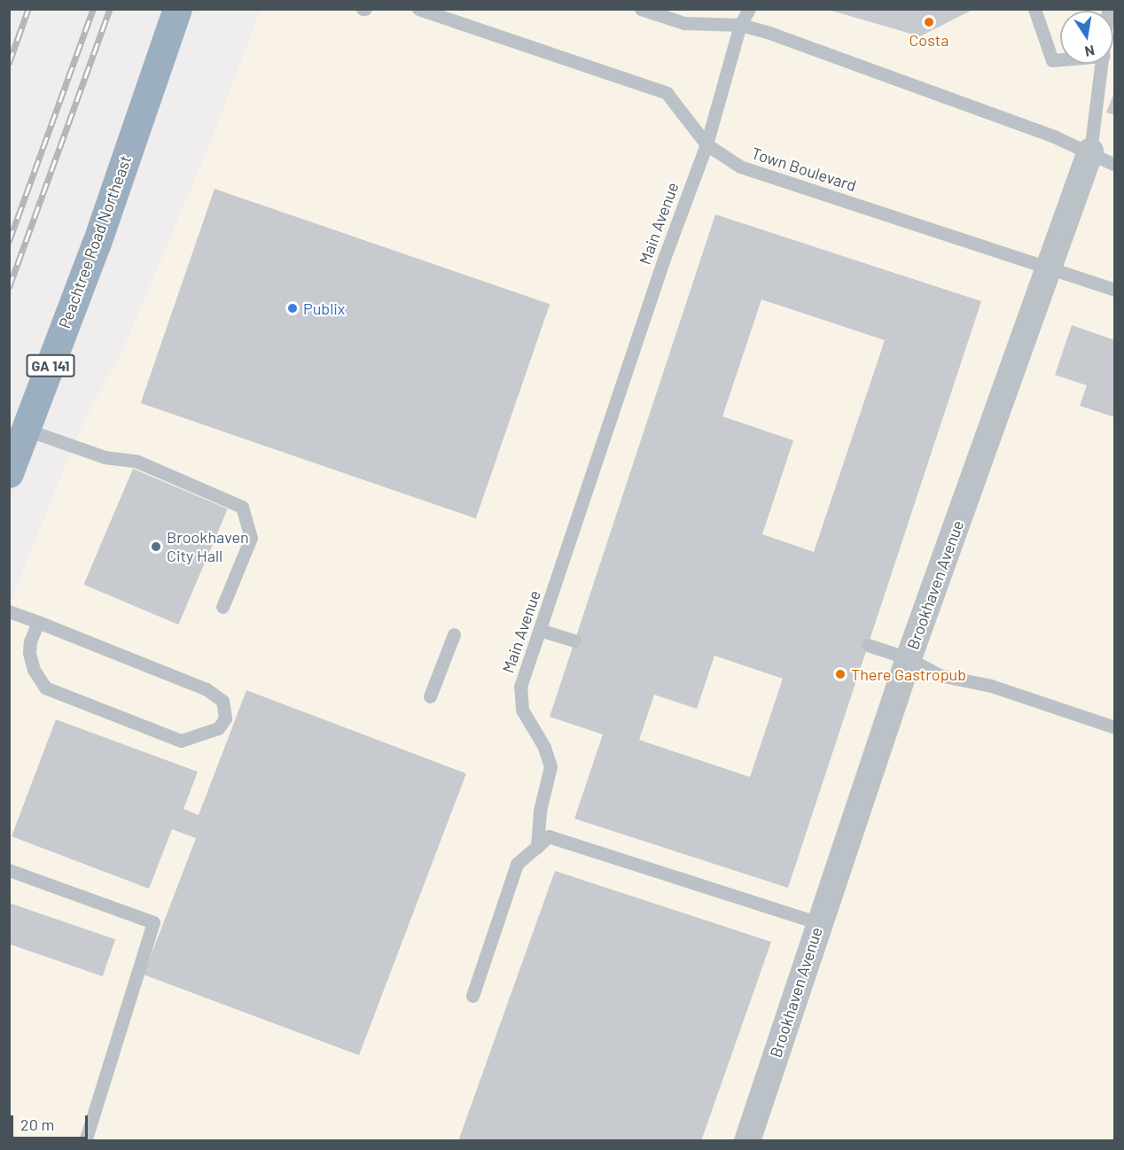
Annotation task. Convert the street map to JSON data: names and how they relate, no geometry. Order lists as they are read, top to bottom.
{
  "streets": {
    "highway": ["Peachtree Road Northeast", "GA 141"],
    "street": ["Brookhaven Avenue"],
    "lane": ["Town Boulevard", "Main Avenue"]
  },
  "crossings": [
    ["Town Boulevard", "Main Avenue"],
    ["Town Boulevard", "Brookhaven Avenue"]
  ],
  "places": [
    "Costa",
    "Publix",
    "Brookhaven City Hall",
    "There Gastropub"
  ],
  "scale_bar": "20 m",
  "north": "bottom"
}
